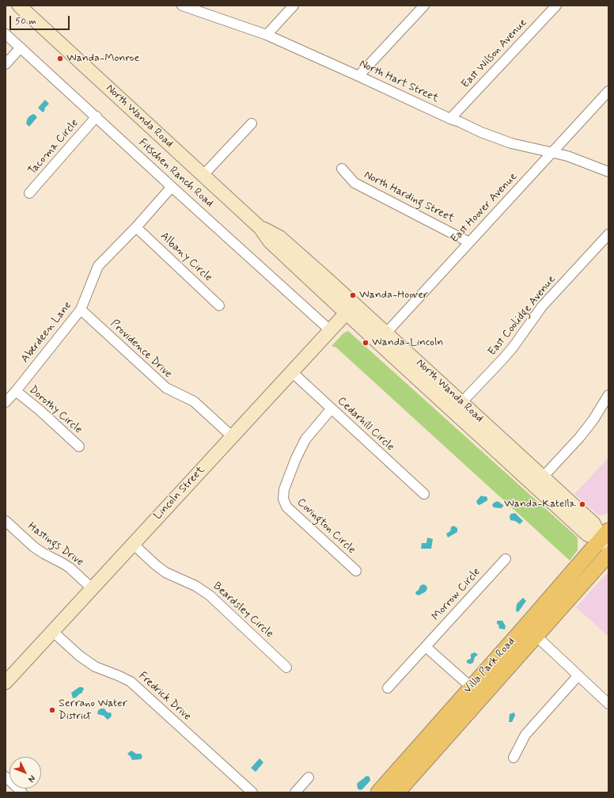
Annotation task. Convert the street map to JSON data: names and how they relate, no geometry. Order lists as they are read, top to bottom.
{
  "streets": {
    "main road": ["Villa Park Road"],
    "street": [
      "East Wilson Avenue",
      "North Hart Street",
      "North Wanda Road",
      "Tacoma Circle",
      "Fitschen Ranch Road",
      "North Harding Street",
      "East Hoover Avenue",
      "Albany Circle",
      "East Coolidge Avenue",
      "Aberdeen Lane",
      "Providence Drive",
      "Dorothy Circle",
      "Cedarhill Circle",
      "Lincoln Street",
      "Covington Circle",
      "Hastings Drive",
      "Morrow Circle",
      "Beardsley Circle",
      "Fredrick Drive"
    ]
  },
  "crossings": [
    ["East Wilson Avenue", "North Hart Street"],
    ["North Hart Street", "East Hoover Avenue"],
    ["North Wanda Road", "East Hoover Avenue"],
    ["North Wanda Road", "East Coolidge Avenue"],
    ["North Wanda Road", "Lincoln Street"],
    ["North Wanda Road", "Villa Park Road"],
    ["Tacoma Circle", "Fitschen Ranch Road"],
    ["Fitschen Ranch Road", "Aberdeen Lane"],
    ["Fitschen Ranch Road", "Lincoln Street"],
    ["North Harding Street", "East Hoover Avenue"],
    ["Albany Circle", "Aberdeen Lane"],
    ["Aberdeen Lane", "Providence Drive"],
    ["Aberdeen Lane", "Dorothy Circle"],
    ["Providence Drive", "Lincoln Street"],
    ["Cedarhill Circle", "Lincoln Street"],
    ["Cedarhill Circle", "Covington Circle"],
    ["Lincoln Street", "Hastings Drive"],
    ["Lincoln Street", "Beardsley Circle"],
    ["Lincoln Street", "Fredrick Drive"]
  ],
  "places": [
    "Wanda-Monroe",
    "Wanda-Hoover",
    "Wanda-Lincoln",
    "Wanda-Katella",
    "Serrano Water District"
  ],
  "scale_bar": "50 m",
  "north": "bottom right"
}
